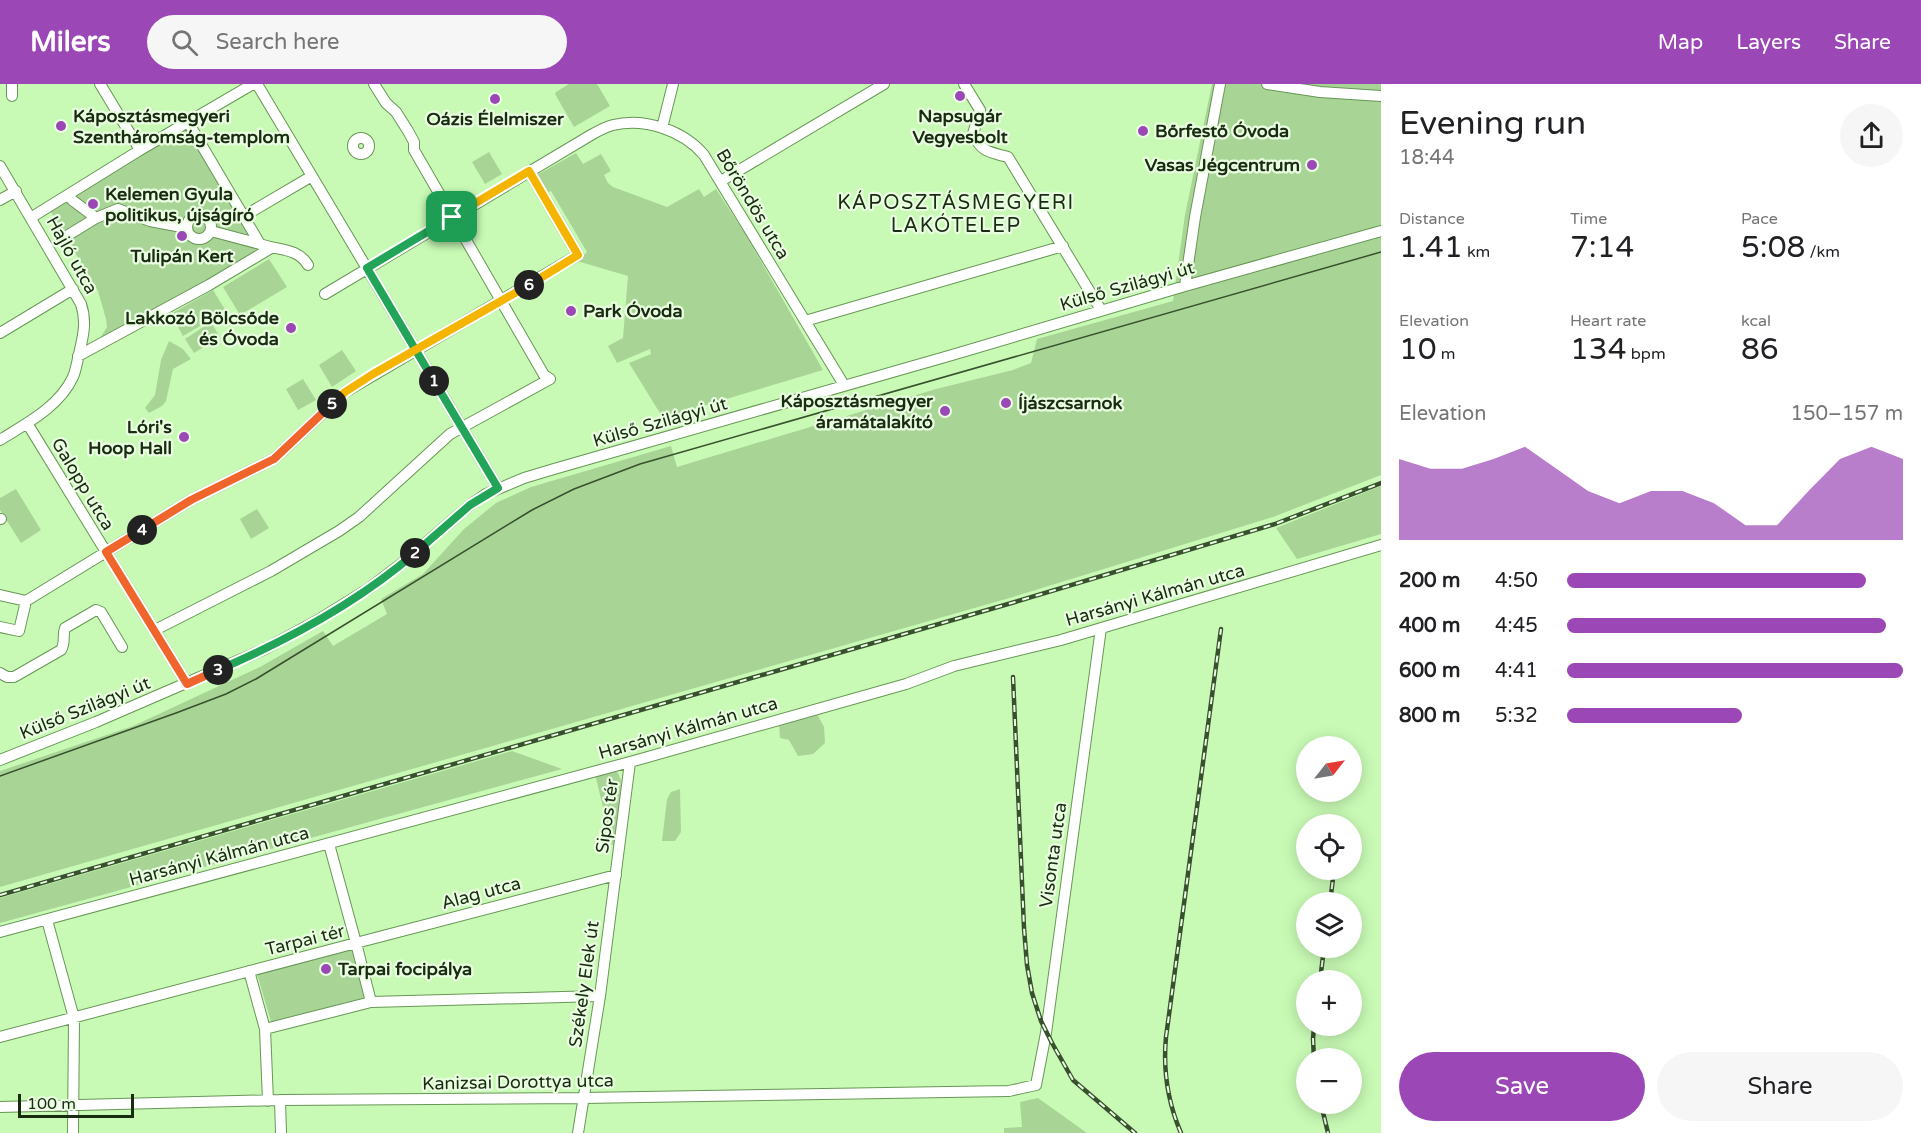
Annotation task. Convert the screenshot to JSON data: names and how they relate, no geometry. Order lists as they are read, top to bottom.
{
  "streets": {
    "street": [
      "Bőröndös utca",
      "Hajló utca",
      "Külső Szilágyi út",
      "Galopp utca",
      "Harsányi Kálmán utca",
      "Sipos tér",
      "Visonta utca",
      "Alag utca",
      "Tarpai tér",
      "Székely Elek út",
      "Kanizsai Dorottya utca"
    ]
  },
  "crossings": [
    ["Bőröndös utca", "Külső Szilágyi út"],
    ["Hajló utca", "Galopp utca"],
    ["Külső Szilágyi út", "Galopp utca"],
    ["Harsányi Kálmán utca", "Sipos tér"],
    ["Harsányi Kálmán utca", "Visonta utca"],
    ["Sipos tér", "Alag utca"],
    ["Sipos tér", "Székely Elek út"],
    ["Visonta utca", "Kanizsai Dorottya utca"],
    ["Alag utca", "Tarpai tér"],
    ["Alag utca", "Székely Elek út"],
    ["Tarpai tér", "Kanizsai Dorottya utca"],
    ["Székely Elek út", "Kanizsai Dorottya utca"]
  ],
  "districts": ["KÁPOSZTÁSMEGYERI LAKÓTELEP"],
  "places": [
    "Napsugár Vegyesbolt",
    "Oázis Élelmiszer",
    "Káposztásmegyeri Szentháromság-templom",
    "Bőrfestő Óvoda",
    "Vasas Jégcentrum",
    "Kelemen Gyula politikus, újságíró",
    "Tulipán Kert",
    "Park Óvoda",
    "Lakkozó Bölcsőde és Óvoda",
    "Íjászcsarnok",
    "Káposztásmegyer áramátalakító",
    "Lóri's Hoop Hall",
    "Tarpai focipálya"
  ],
  "scale_bar": "100 m",
  "north": "top right",
  "page": {
    "header": "Milers",
    "search": "Search here",
    "nav": ["Map", "Layers", "Share"],
    "heading": ["Evening run", "18:44"],
    "stats": [
      ["Distance", "1.41 km"],
      ["Time", "7:14"],
      ["Pace", "5:08 /km"],
      ["Elevation", "10 m"],
      ["Heart rate", "134 bpm"],
      ["kcal", "86"]
    ],
    "pins": [
      "6",
      "1",
      "5",
      "4",
      "2",
      "3"
    ],
    "chart": ["Elevation", "150–157 m"],
    "list": [
      {
        "name": "200 m",
        "note": "4:50"
      },
      {
        "name": "400 m",
        "note": "4:45"
      },
      {
        "name": "600 m",
        "note": "4:41"
      },
      {
        "name": "800 m",
        "note": "5:32"
      }
    ],
    "map_buttons": ["+", "−"],
    "buttons": ["Save", "Share"],
    "scale": "100 m"
  }
}
